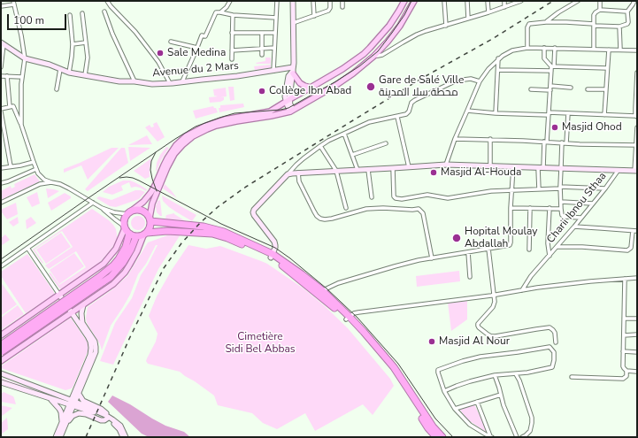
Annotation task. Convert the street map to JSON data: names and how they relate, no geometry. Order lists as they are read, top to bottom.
{
  "streets": {
    "street": ["Avenue du 2 Mars", "Charii Ibnou Sthaa"]
  },
  "parks": ["Cimetière Sidi Bel Abbas"],
  "places": [
    "Sale Medina",
    "Gare de Salé Ville محطة سلا المدينة",
    "Collège Ibn Abad",
    "Masjid Ohod",
    "Masjid Al-Houda",
    "Hopital Moulay Abdallah",
    "Masjid Al Nour"
  ],
  "scale_bar": "100 m"
}
